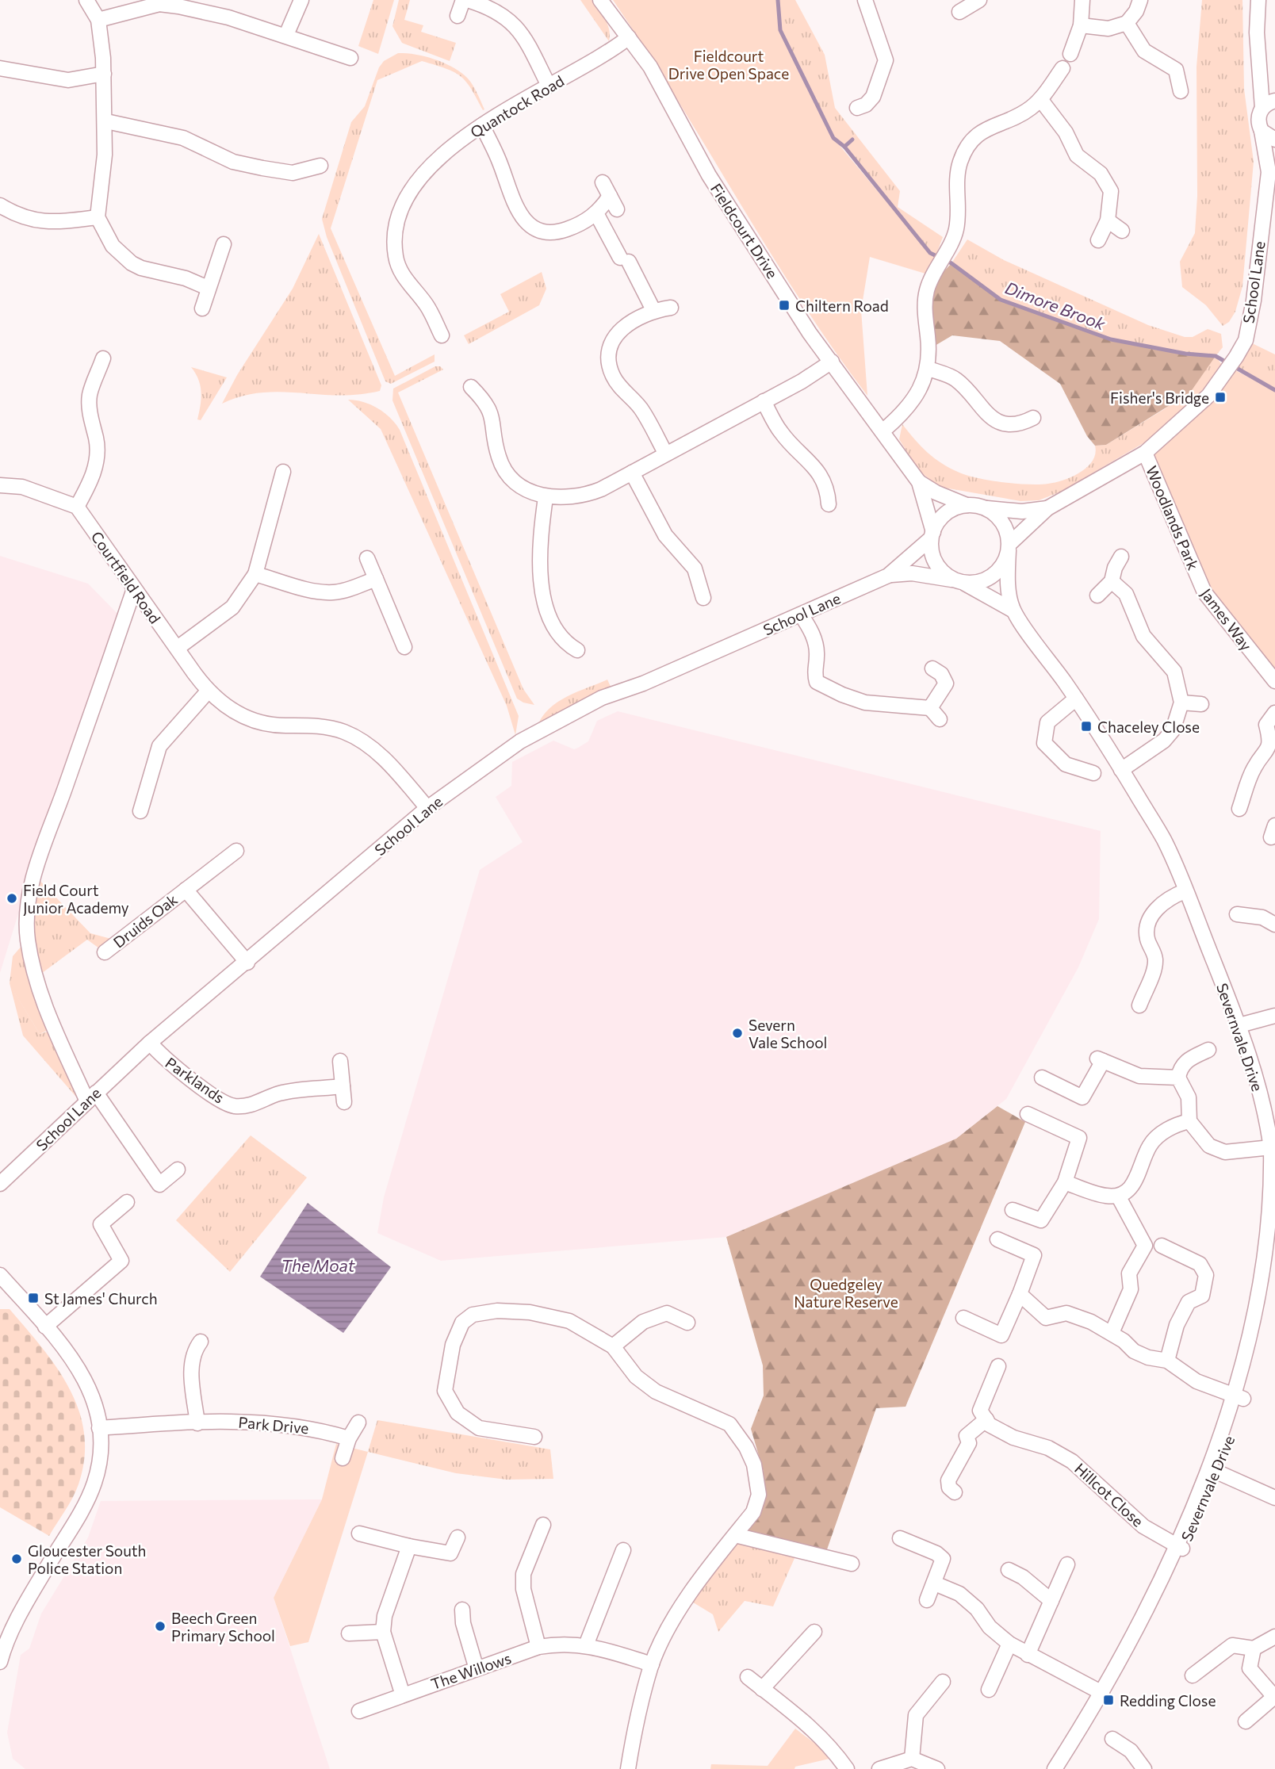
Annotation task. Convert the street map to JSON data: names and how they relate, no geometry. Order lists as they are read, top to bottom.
{
  "streets": {
    "street": [
      "Quantock Road",
      "Fieldcourt Drive",
      "School Lane",
      "Woodlands Park",
      "Courtfield Road",
      "James Way",
      "Druids Oak",
      "Severnvale Drive",
      "Parklands",
      "Park Drive",
      "Hillcot Close",
      "The Willows"
    ]
  },
  "crossings": [
    ["Quantock Road", "Fieldcourt Drive"],
    ["Fieldcourt Drive", "School Lane"],
    ["Fieldcourt Drive", "Severnvale Drive"],
    ["School Lane", "Woodlands Park"],
    ["School Lane", "Courtfield Road"],
    ["School Lane", "Druids Oak"],
    ["School Lane", "Severnvale Drive"],
    ["School Lane", "Parklands"],
    ["Woodlands Park", "James Way"],
    ["Severnvale Drive", "Hillcot Close"]
  ],
  "water": ["Dimore Brook", "The Moat"],
  "parks": ["Fieldcourt Drive Open Space", "Quedgeley Nature Reserve"],
  "places": {
    "transit": [
      "Chiltern Road",
      "Fisher's Bridge",
      "Chaceley Close",
      "St James' Church",
      "Redding Close"
    ],
    "other": [
      "Field Court Junior Academy",
      "Severn Vale School",
      "Gloucester South Police Station",
      "Beech Green Primary School"
    ]
  }
}
